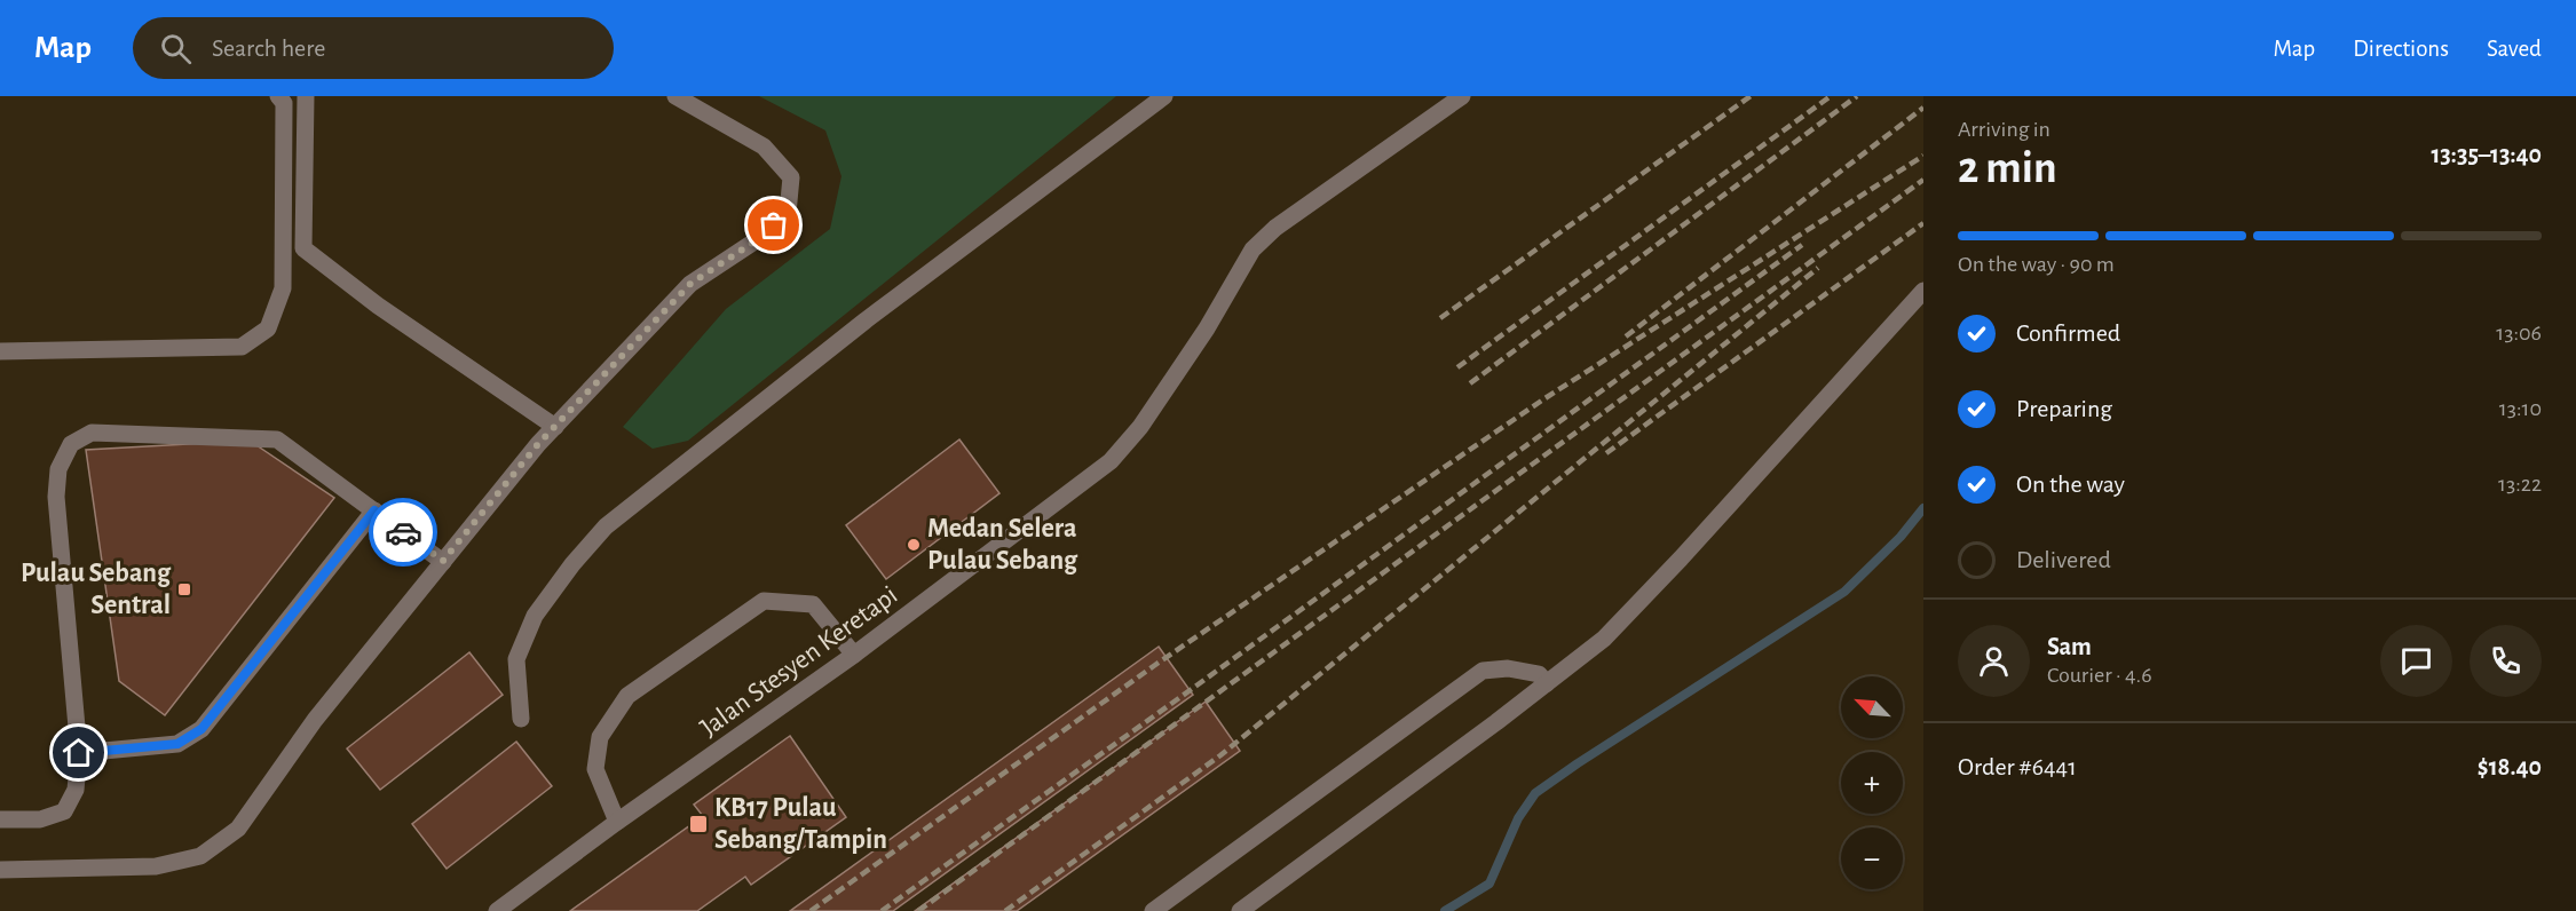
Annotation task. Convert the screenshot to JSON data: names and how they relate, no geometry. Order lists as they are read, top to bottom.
{
  "streets": {
    "street": ["Jalan Stesyen Keretapi"]
  },
  "places": {
    "other": ["Medan Selera Pulau Sebang"],
    "transit": ["Pulau Sebang Sentral", "KB17 Pulau Sebang/Tampin"]
  },
  "north": "top left",
  "page": {
    "header": "Map",
    "search": "Search here",
    "nav": ["Map", "Directions", "Saved"],
    "heading": ["2 min", "Arriving in", "13:35–13:40"],
    "panel": [
      "Sam",
      "Courier · 4.6",
      "Order #6441",
      "$18.40"
    ],
    "bar": "On the way · 90 m",
    "list": [
      ["Confirmed", "13:06"],
      ["Preparing", "13:10"],
      ["On the way", "13:22"],
      "Delivered"
    ],
    "map_buttons": ["+", "−"]
  }
}
